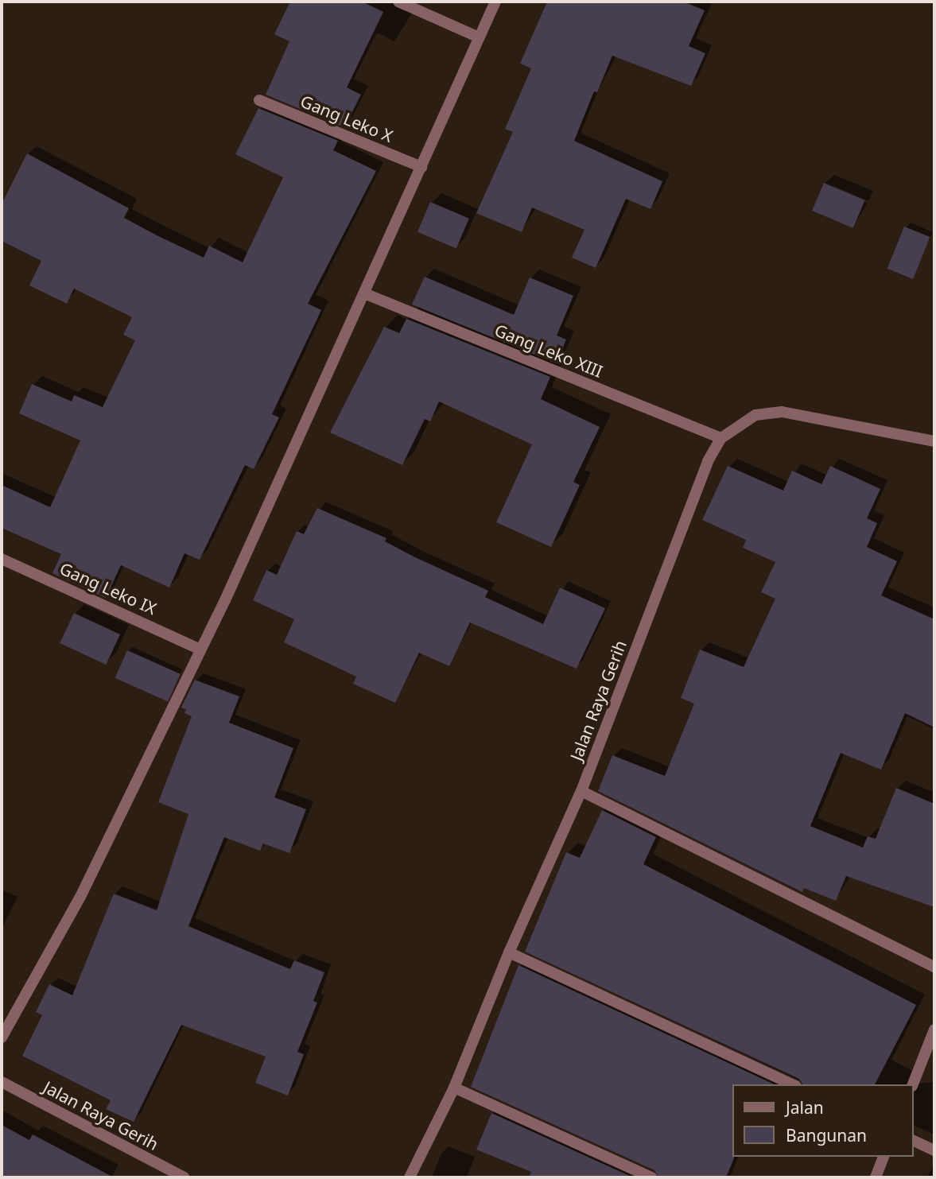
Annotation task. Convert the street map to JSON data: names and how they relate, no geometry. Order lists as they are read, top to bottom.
{
  "streets": {
    "street": [
      "Gang Leko X",
      "Gang Leko XIII",
      "Gang Leko IX",
      "Jalan Raya Gerih"
    ]
  },
  "crossings": [
    ["Gang Leko XIII", "Jalan Raya Gerih"]
  ],
  "legend": ["Jalan", "Bangunan"]
}
